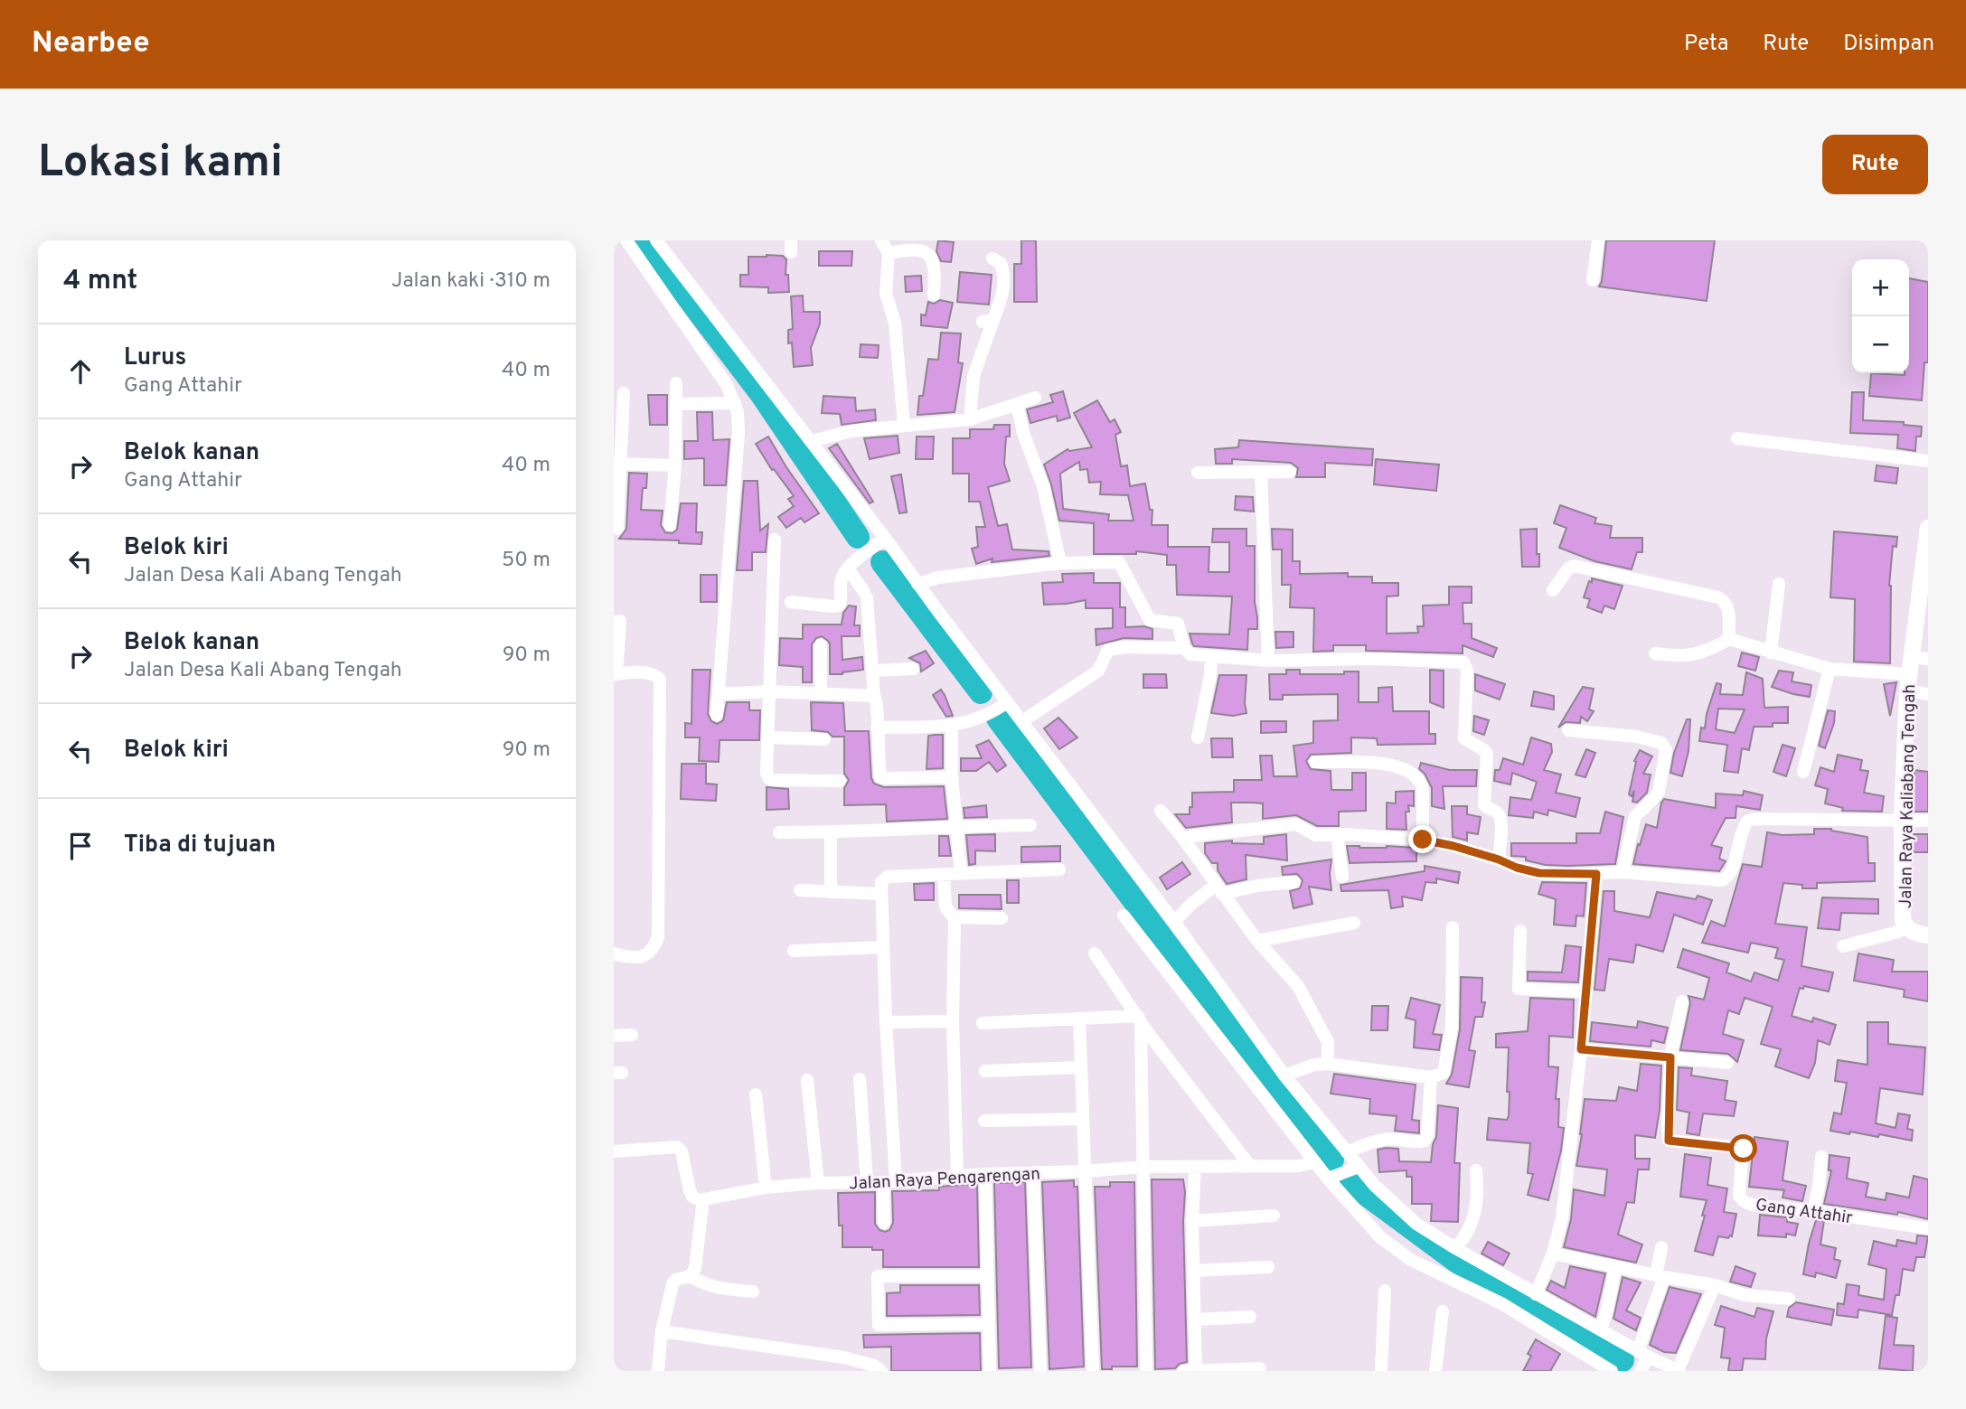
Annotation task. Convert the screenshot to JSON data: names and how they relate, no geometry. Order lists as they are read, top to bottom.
{
  "streets": {
    "main road": ["Jalan Raya Kaliabang Tengah"],
    "street": ["Jalan Raya Pengarengan", "Gang Attahir"]
  },
  "page": {
    "header": "Nearbee",
    "nav": ["Peta", "Rute", "Disimpan"],
    "buttons": "Rute",
    "title": "Lokasi kami",
    "heading": ["4 mnt", "Jalan kaki · 310 m"],
    "map_buttons": ["+", "−"],
    "list": [
      ["Lurus", "Gang Attahir", "40 m"],
      ["Belok kanan", "Gang Attahir", "40 m"],
      ["Belok kiri", "Jalan Desa Kali Abang Tengah", "50 m"],
      ["Belok kanan", "Jalan Desa Kali Abang Tengah", "90 m"],
      ["Belok kiri", "90 m"],
      "Tiba di tujuan"
    ]
  }
}
